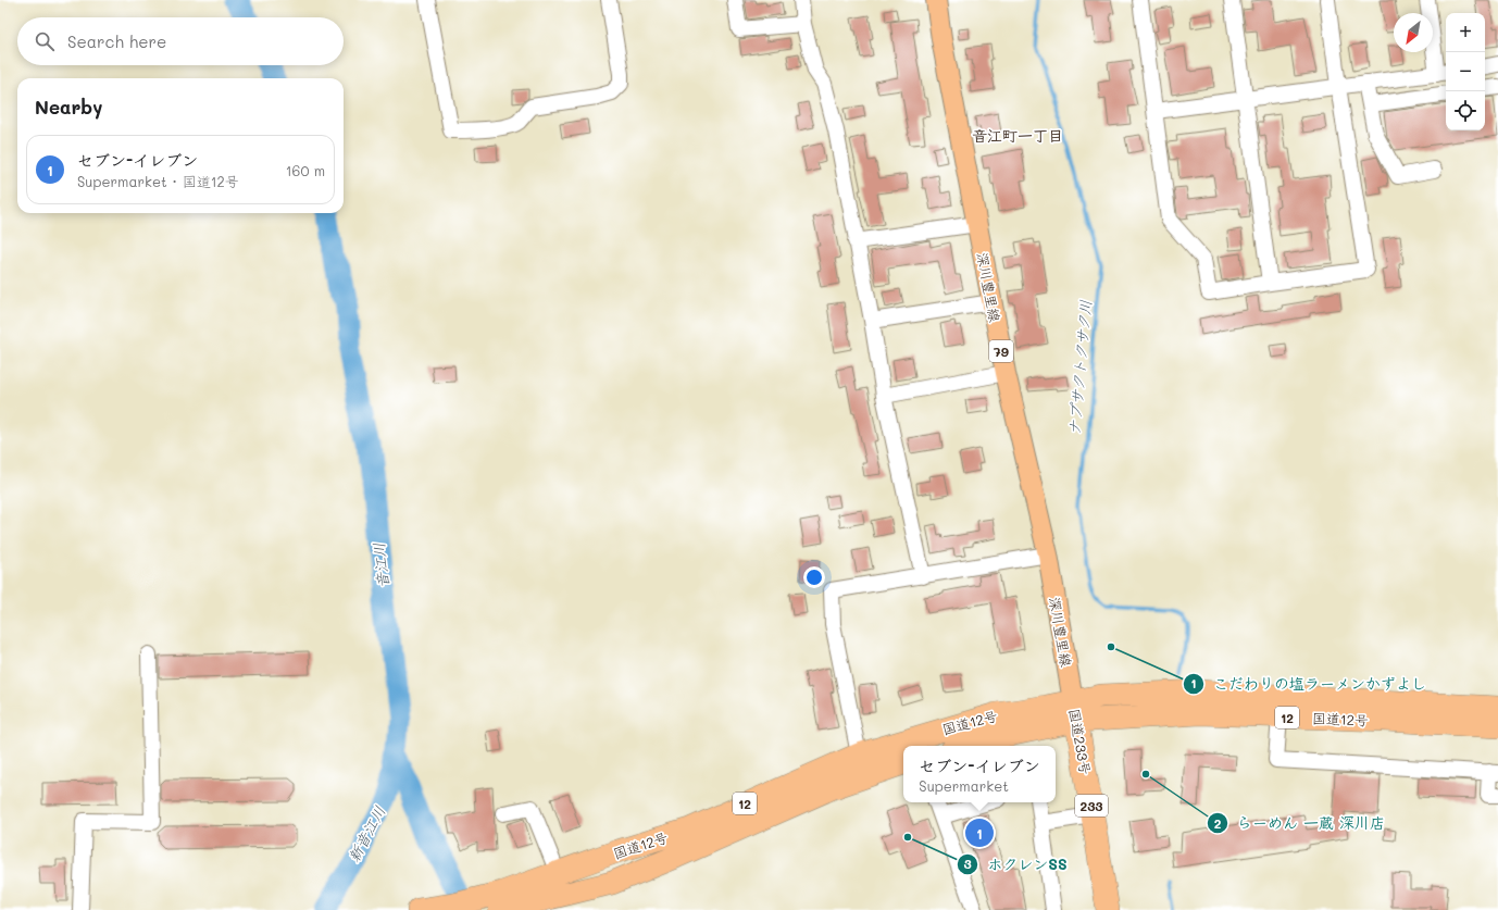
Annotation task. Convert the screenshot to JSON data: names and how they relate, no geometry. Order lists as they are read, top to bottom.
{
  "streets": {
    "highway": [
      "12",
      "国道12号",
      "国道233号",
      "233"
    ],
    "main road": ["深川豊里線", "79"]
  },
  "crossings": [
    ["深川豊里線", "国道12号"],
    ["深川豊里線", "国道233号"],
    ["国道12号", "国道233号"]
  ],
  "districts": ["音江町一丁目"],
  "water": ["ナプサクトクサク川", "音江川", "新音江川"],
  "places": ["こだわりの塩ラーメンかずよし", "らーめん 一蔵 深川店", "ホクレンSS"],
  "north": "bottom left",
  "page": {
    "map_buttons": ["+", "−"],
    "search": "Search here",
    "heading": "Nearby",
    "list": [
      {
        "mark": "1",
        "name": "セブン-イレブン",
        "note": "Supermarket · 国道12号",
        "value": "160 m"
      }
    ],
    "popup": ["セブン-イレブン", "Supermarket"],
    "pins": "1"
  }
}
